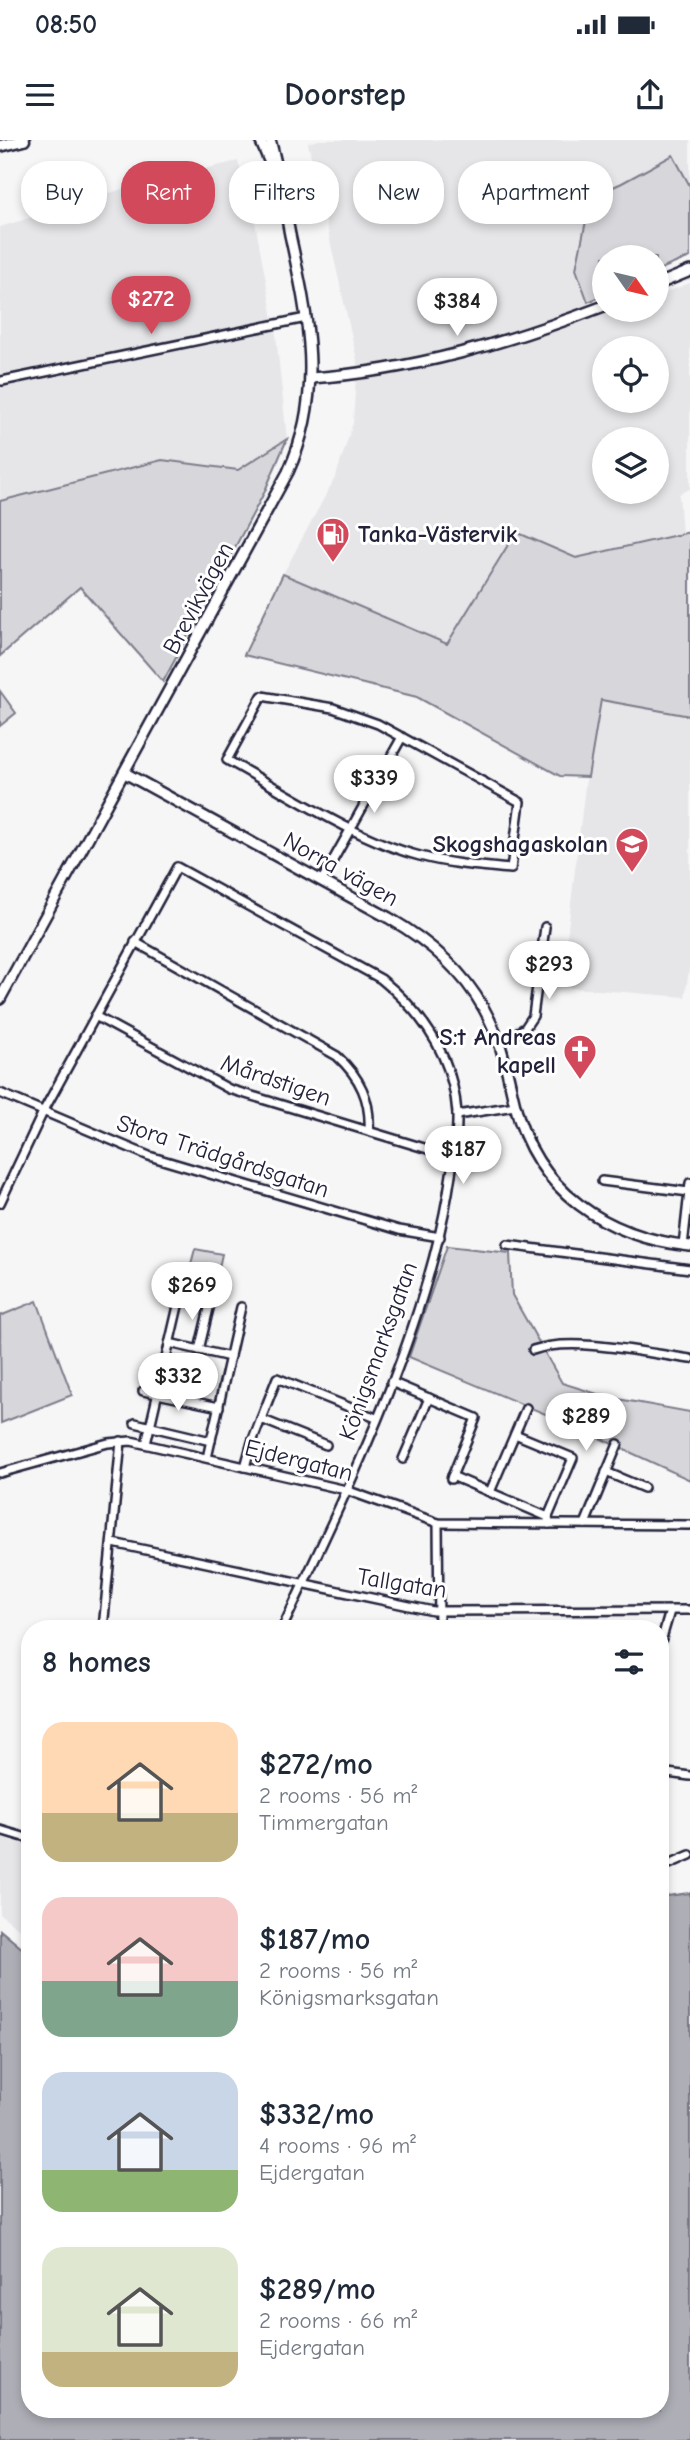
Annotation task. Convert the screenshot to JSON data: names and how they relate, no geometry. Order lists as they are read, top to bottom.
{
  "streets": {
    "street": [
      "Brevikvägen",
      "Norra vägen",
      "Mårdstigen",
      "Stora Trädgårdsgatan",
      "Königsmarksgatan",
      "Ejdergatan",
      "Tallgatan"
    ]
  },
  "crossings": [
    ["Brevikvägen", "Norra vägen"],
    ["Mårdstigen", "Königsmarksgatan"],
    ["Stora Trädgårdsgatan", "Königsmarksgatan"],
    ["Königsmarksgatan", "Ejdergatan"],
    ["Königsmarksgatan", "Tallgatan"]
  ],
  "places": {
    "fuel station": ["Tanka-Västervik"],
    "school or university": ["Skogshagaskolan"],
    "church": ["S:t Andreas kapell"]
  },
  "north": "bottom right",
  "page": {
    "status": "08:50",
    "header": "Doorstep",
    "chip": [
      "Buy",
      "Rent",
      "Filters",
      "New",
      "Apartment"
    ],
    "price": [
      "$272",
      "$384",
      "$339",
      "$293",
      "$187",
      "$269",
      "$332",
      "$289"
    ],
    "heading": "8 homes",
    "list": [
      {
        "name": "$272/mo",
        "note": "2 rooms · 56 m² · Timmergatan"
      },
      {
        "name": "$187/mo",
        "note": "2 rooms · 56 m² · Königsmarksgatan"
      },
      {
        "name": "$332/mo",
        "note": "4 rooms · 96 m² · Ejdergatan"
      },
      {
        "name": "$289/mo",
        "note": "2 rooms · 66 m² · Ejdergatan"
      }
    ]
  }
}
